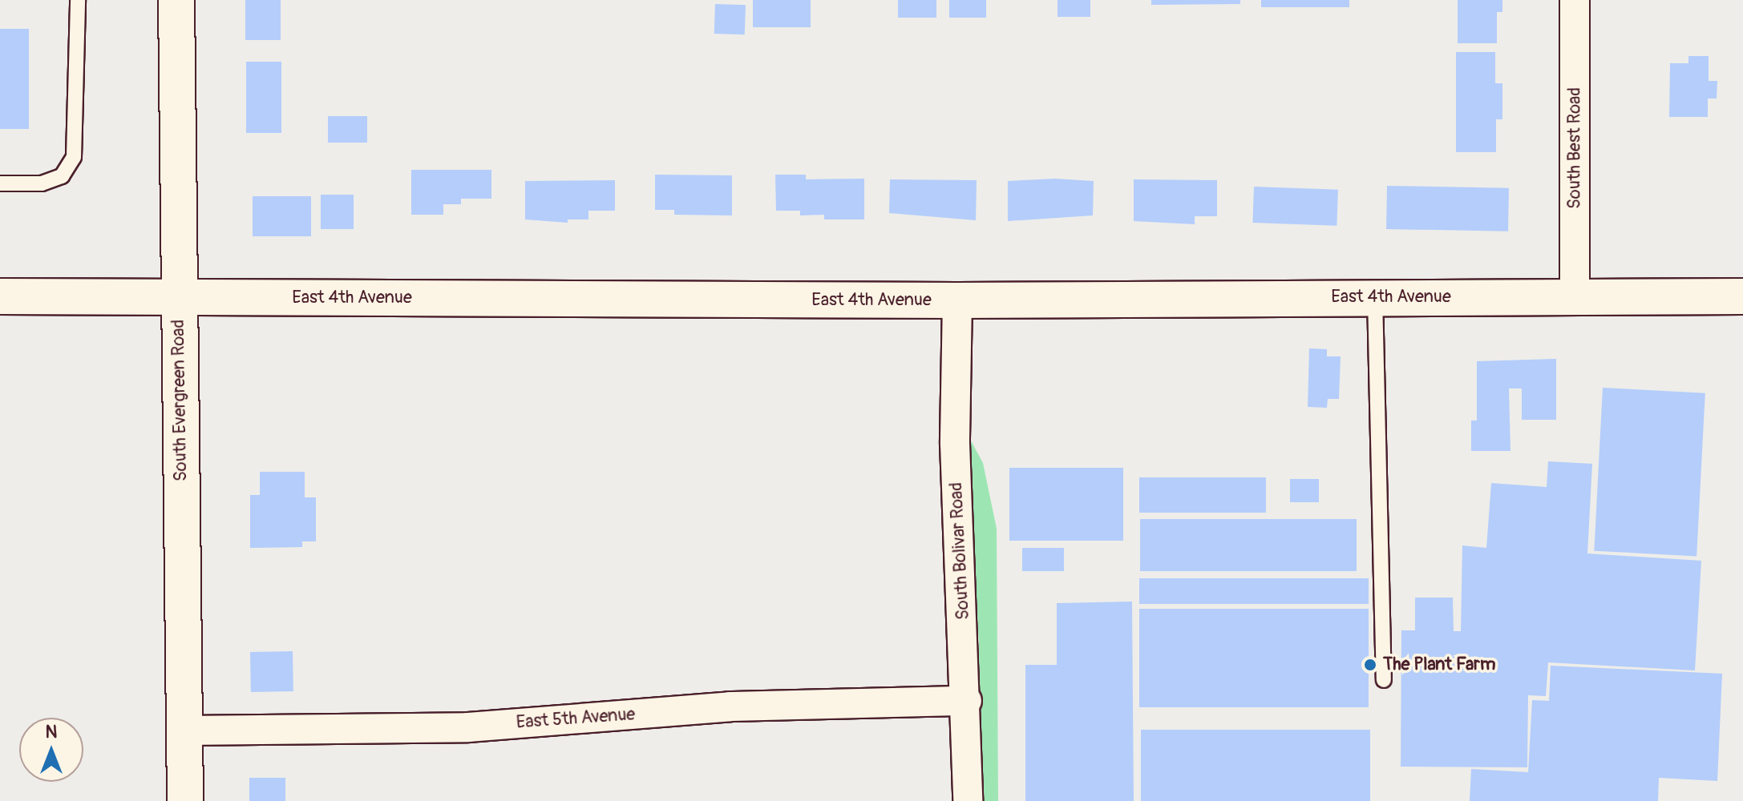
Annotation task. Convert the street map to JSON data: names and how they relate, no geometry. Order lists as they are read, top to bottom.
{
  "streets": {
    "street": [
      "South Best Road",
      "East 4th Avenue",
      "South Evergreen Road",
      "South Bolivar Road",
      "East 5th Avenue"
    ]
  },
  "crossings": [
    ["South Best Road", "East 4th Avenue"],
    ["East 4th Avenue", "South Evergreen Road"],
    ["East 4th Avenue", "South Bolivar Road"],
    ["South Evergreen Road", "East 5th Avenue"],
    ["South Bolivar Road", "East 5th Avenue"]
  ],
  "places": ["The Plant Farm"],
  "north": "top"
}
